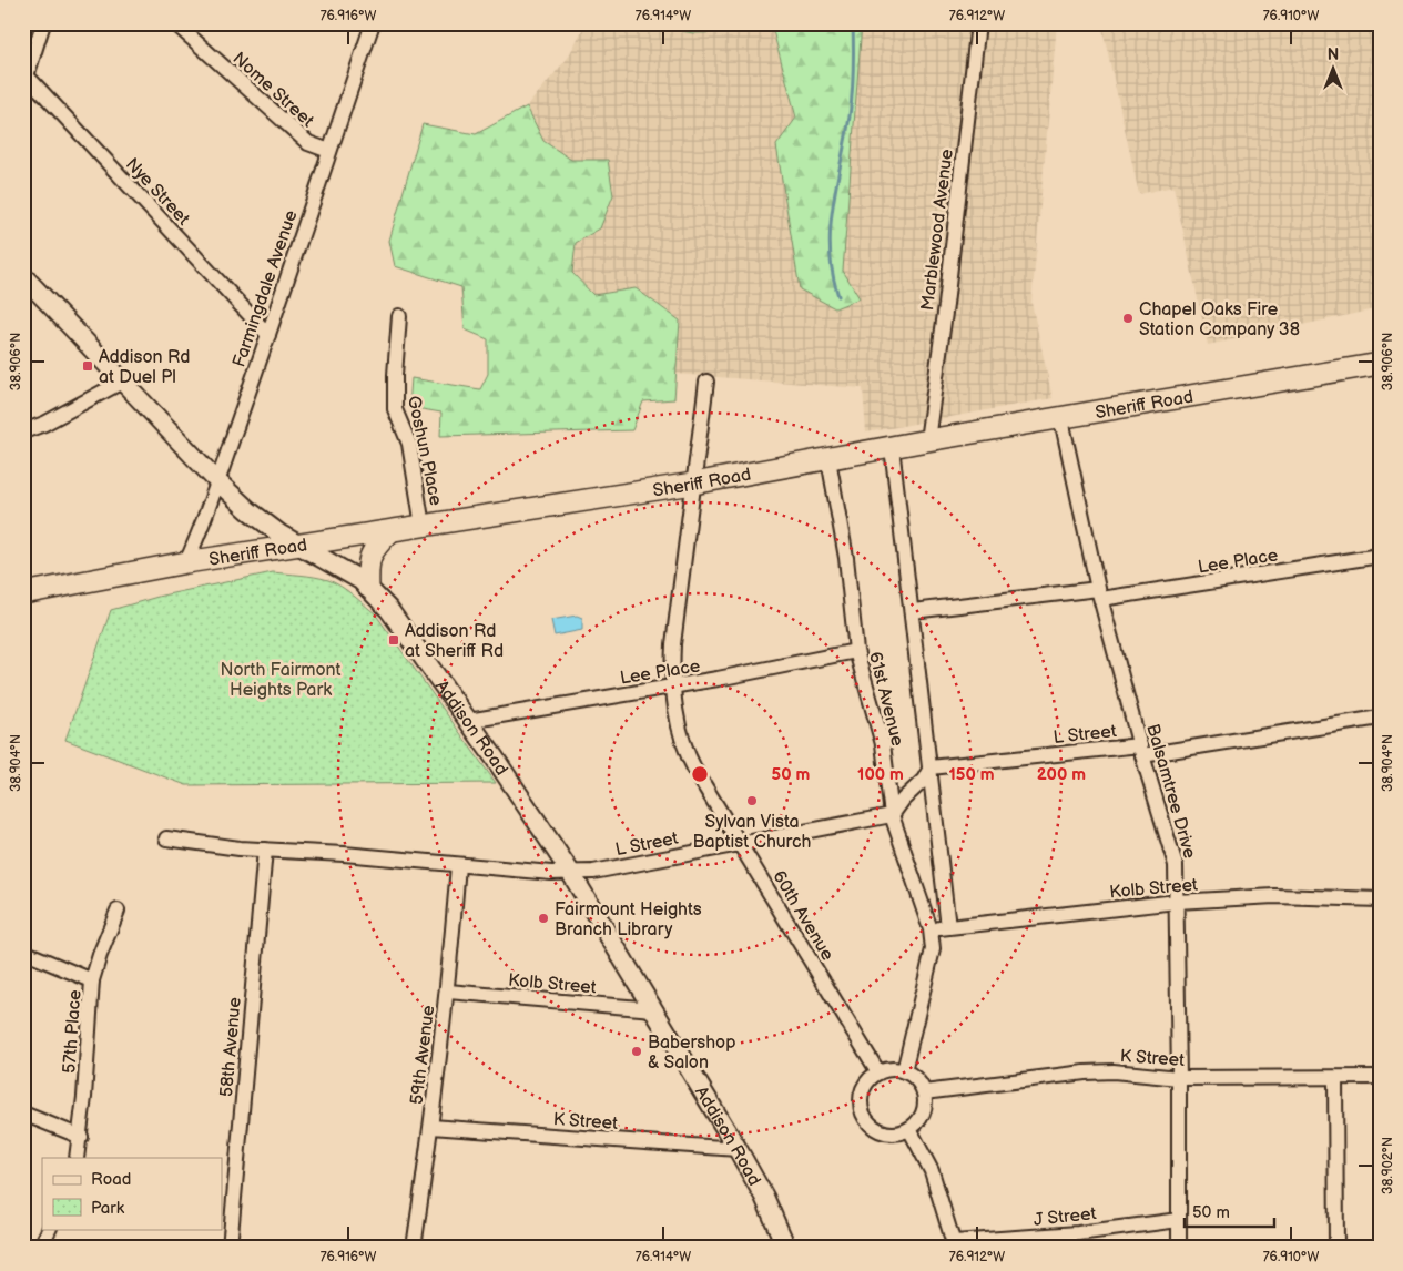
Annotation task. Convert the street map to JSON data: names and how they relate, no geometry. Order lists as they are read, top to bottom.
{
  "streets": {
    "main road": ["Sheriff Road"],
    "street": [
      "Nome Street",
      "Nye Street",
      "Marblewood Avenue",
      "Farmingdale Avenue",
      "Goshun Place",
      "Lee Place",
      "61st Avenue",
      "Addison Road",
      "L Street",
      "Balsamtree Drive",
      "Kolb Street",
      "60th Avenue",
      "57th Place",
      "58th Avenue",
      "59th Avenue",
      "K Street",
      "J Street"
    ]
  },
  "crossings": [
    ["Nome Street", "Farmingdale Avenue"],
    ["Nye Street", "Farmingdale Avenue"],
    ["Marblewood Avenue", "Sheriff Road"],
    ["Farmingdale Avenue", "Sheriff Road"],
    ["Farmingdale Avenue", "Addison Road"],
    ["Sheriff Road", "Goshun Place"],
    ["Sheriff Road", "61st Avenue"],
    ["Sheriff Road", "Addison Road"],
    ["Sheriff Road", "Balsamtree Drive"],
    ["Sheriff Road", "60th Avenue"],
    ["Lee Place", "61st Avenue"],
    ["Lee Place", "Addison Road"],
    ["Lee Place", "Balsamtree Drive"],
    ["Lee Place", "60th Avenue"],
    ["61st Avenue", "L Street"],
    ["61st Avenue", "Kolb Street"],
    ["61st Avenue", "60th Avenue"],
    ["61st Avenue", "K Street"],
    ["Addison Road", "L Street"],
    ["Addison Road", "Kolb Street"],
    ["Addison Road", "K Street"],
    ["L Street", "Balsamtree Drive"],
    ["L Street", "60th Avenue"],
    ["L Street", "58th Avenue"],
    ["L Street", "59th Avenue"],
    ["Balsamtree Drive", "Kolb Street"],
    ["Balsamtree Drive", "K Street"],
    ["Balsamtree Drive", "J Street"],
    ["Kolb Street", "59th Avenue"],
    ["60th Avenue", "K Street"],
    ["59th Avenue", "K Street"]
  ],
  "parks": ["North Fairmont Heights Park"],
  "places": {
    "other": [
      "Chapel Oaks Fire Station Company 38",
      "Sylvan Vista Baptist Church",
      "Fairmount Heights Branch Library",
      "Babershop & Salon"
    ],
    "transit": ["Addison Rd at Duel Pl", "Addison Rd at Sheriff Rd"]
  },
  "legend": ["Road", "Park"],
  "scale_bar": "50 m",
  "north": "top",
  "coordinates": [
    "76.916°W",
    "76.914°W",
    "76.912°W",
    "76.910°W",
    "38.906°N",
    "38.904°N",
    "38.902°N"
  ],
  "rings": [
    "50 m",
    "100 m",
    "150 m",
    "200 m"
  ]
}
